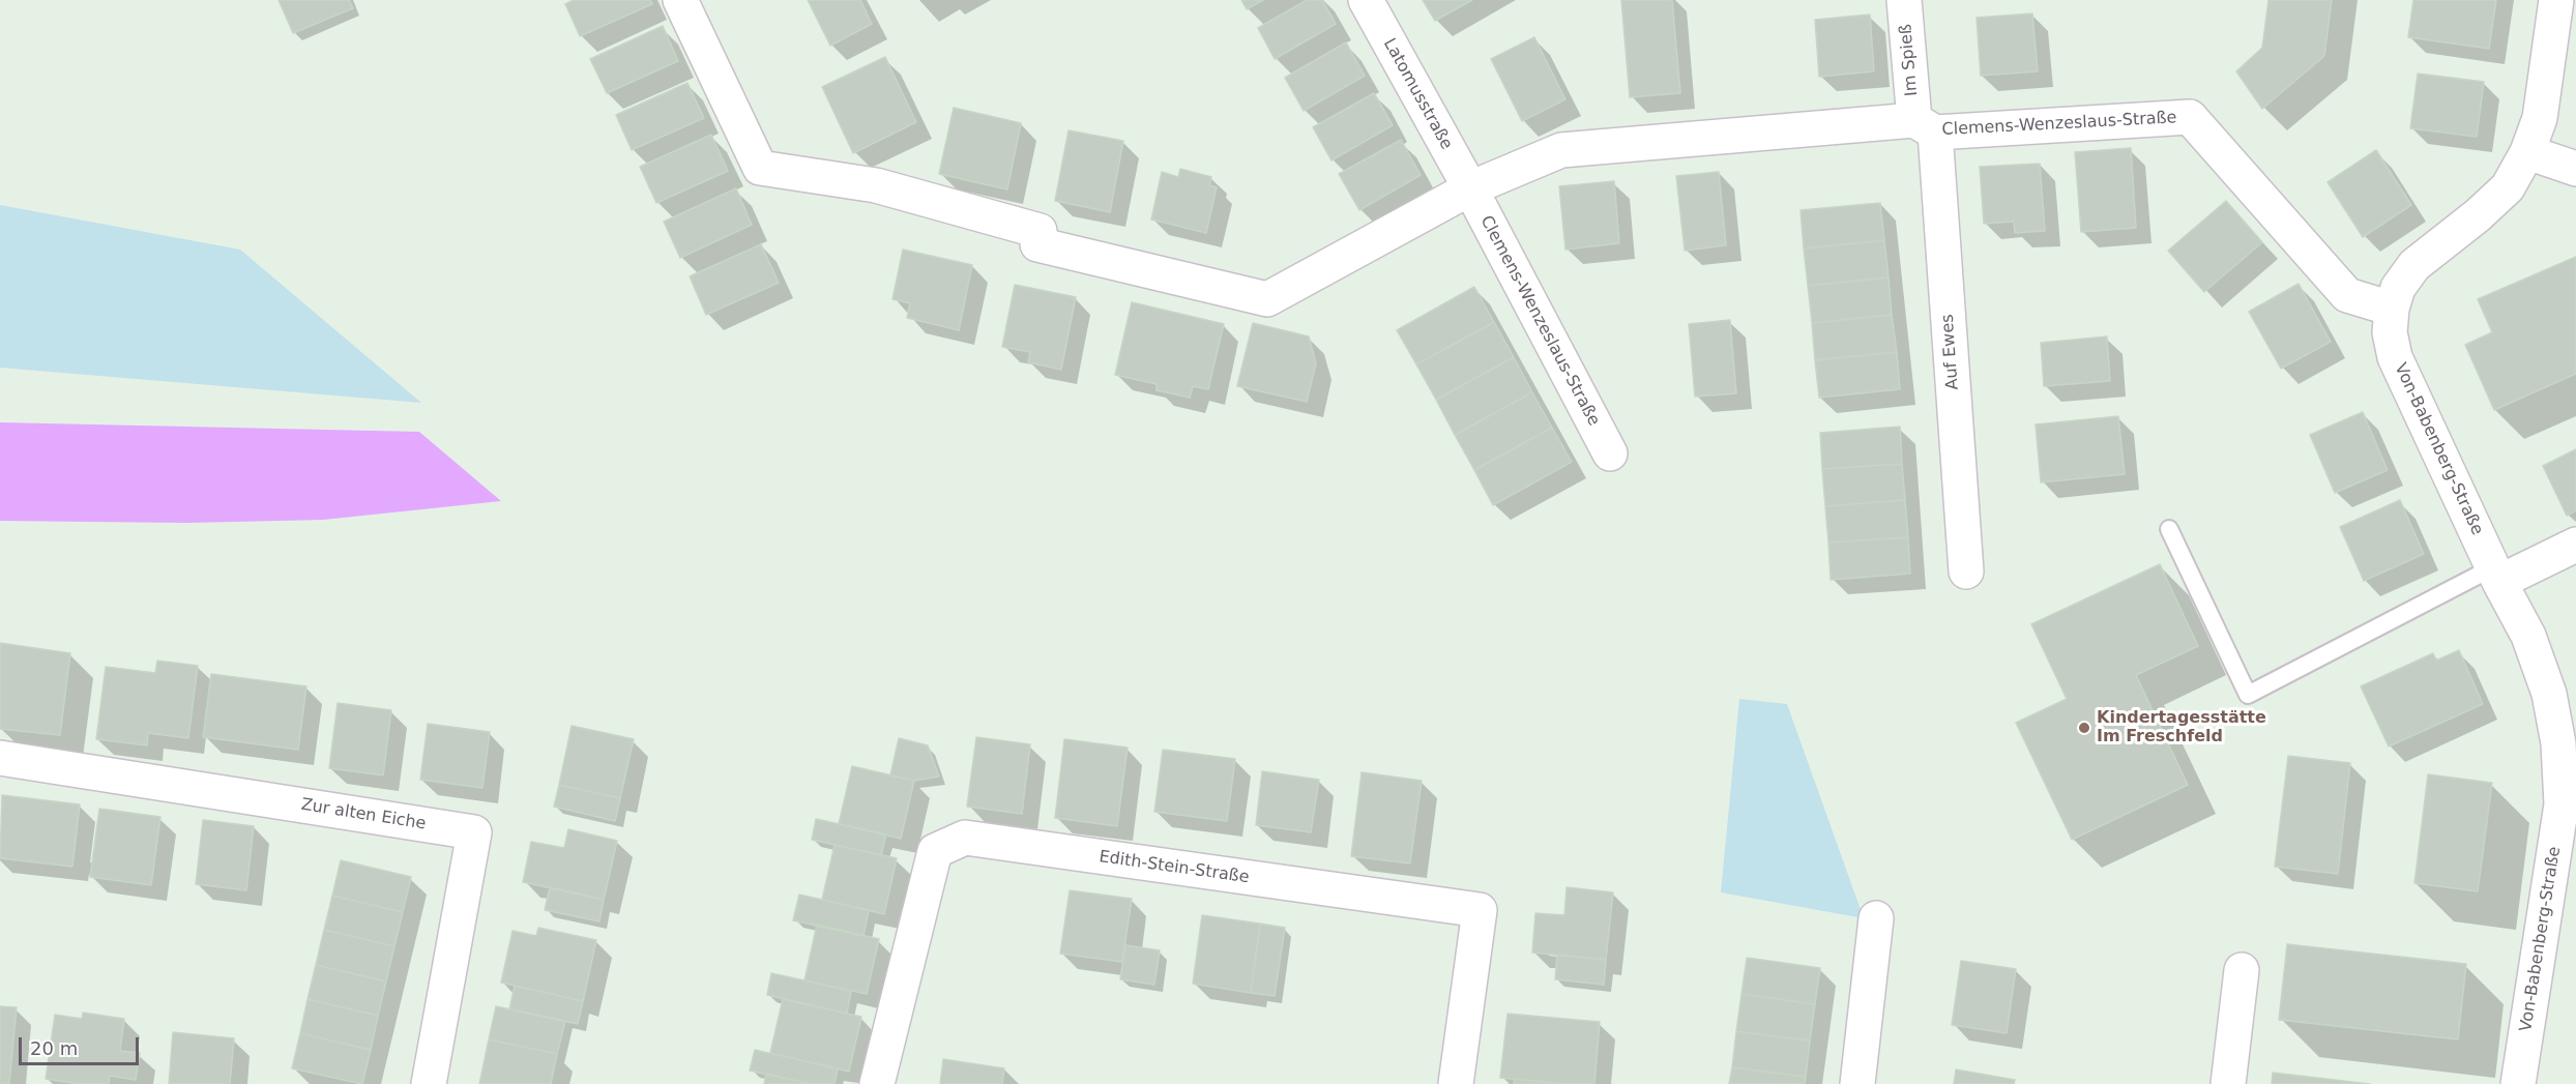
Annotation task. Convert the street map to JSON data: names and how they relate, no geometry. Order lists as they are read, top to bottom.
{
  "streets": {
    "street": [
      "Im Spieß",
      "Latomusstraße",
      "Clemens-Wenzeslaus-Straße",
      "Auf Ewes",
      "Von-Babenberg-Straße",
      "Zur alten Eiche",
      "Edith-Stein-Straße"
    ]
  },
  "crossings": [
    ["Im Spieß", "Clemens-Wenzeslaus-Straße"],
    ["Im Spieß", "Auf Ewes"],
    ["Latomusstraße", "Clemens-Wenzeslaus-Straße"],
    ["Clemens-Wenzeslaus-Straße", "Auf Ewes"],
    ["Clemens-Wenzeslaus-Straße", "Von-Babenberg-Straße"]
  ],
  "places": ["Kindertagesstätte Im Freschfeld"],
  "scale_bar": "20 m"
}
